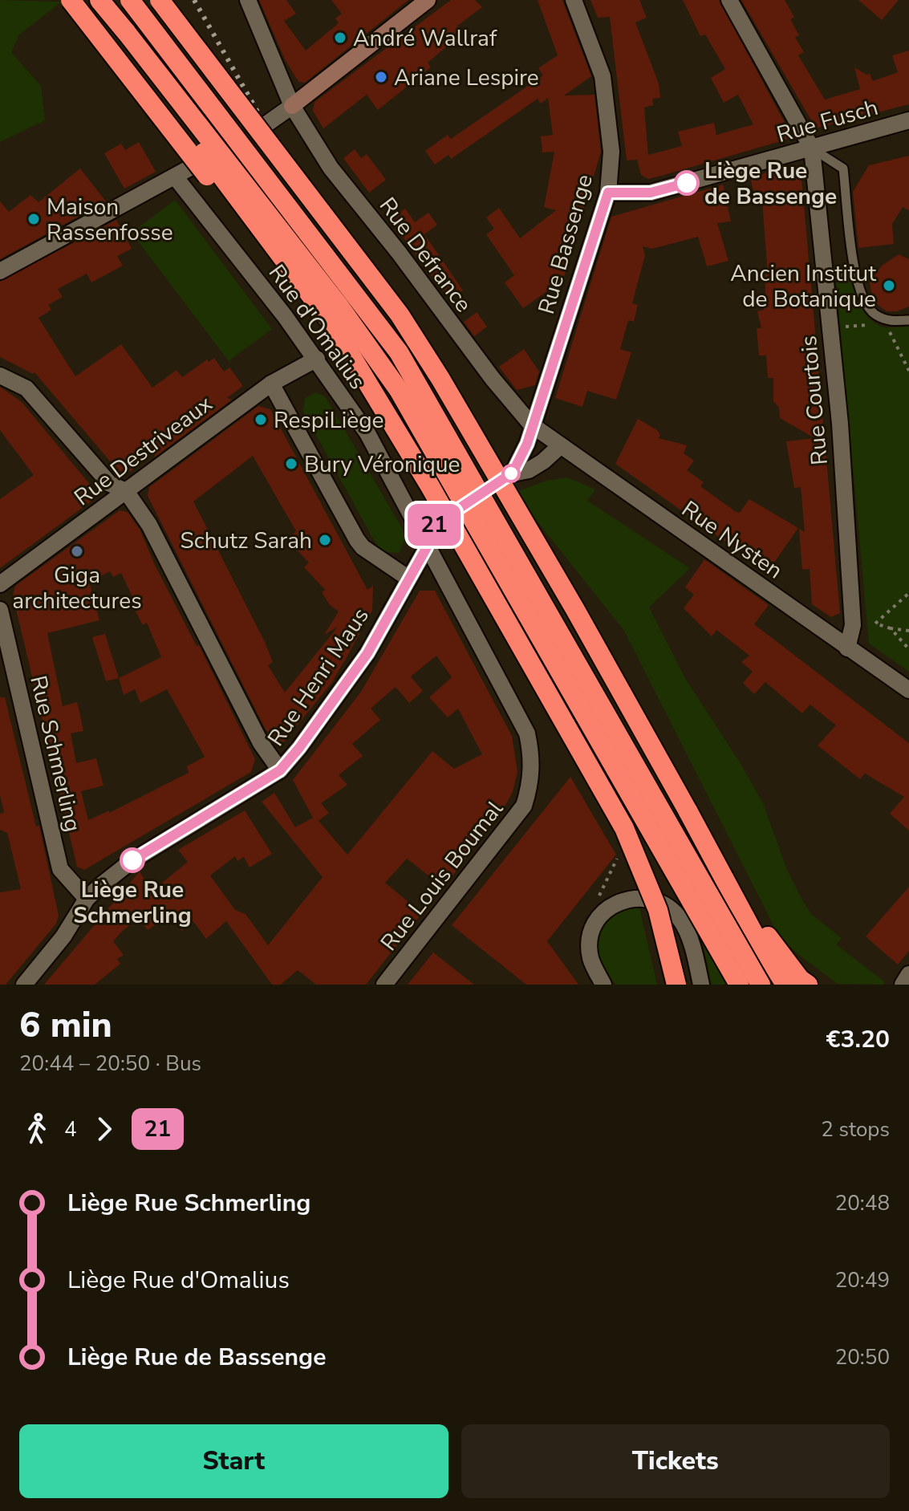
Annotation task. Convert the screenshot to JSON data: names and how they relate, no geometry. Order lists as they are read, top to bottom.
{
  "streets": {
    "street": [
      "Rue Fusch",
      "Rue Bassenge",
      "Rue Defrance",
      "Rue d'Omalius",
      "Rue Courtois",
      "Rue Destriveaux",
      "Rue Nysten",
      "Rue Henri Maus",
      "Rue Schmerling",
      "Rue Louis Boumal"
    ]
  },
  "crossings": [
    ["Rue Fusch", "Rue Bassenge"],
    ["Rue Fusch", "Rue Courtois"],
    ["Rue Bassenge", "Rue Defrance"],
    ["Rue Bassenge", "Rue Nysten"],
    ["Rue Defrance", "Rue Nysten"],
    ["Rue d'Omalius", "Rue Destriveaux"],
    ["Rue d'Omalius", "Rue Henri Maus"],
    ["Rue d'Omalius", "Rue Louis Boumal"],
    ["Rue Courtois", "Rue Nysten"],
    ["Rue Henri Maus", "Rue Schmerling"],
    ["Rue Henri Maus", "Rue Louis Boumal"]
  ],
  "places": [
    "André Wallraf",
    "Ariane Lespire",
    "Liège Rue de Bassenge",
    "Maison Rassenfosse",
    "Ancien Institut de Botanique",
    "RespiLiège",
    "Bury Véronique",
    "Schutz Sarah",
    "Giga architectures",
    "Liège Rue Schmerling"
  ],
  "lines": ["bus line 21"],
  "page": {
    "on_map": "21",
    "heading": ["6 min", "20:44 – 20:50 · Bus", "€3.20"],
    "legs": ["4", "21", "2 stops"],
    "list": [
      {
        "name": "Liège Rue Schmerling",
        "value": "20:48"
      },
      {
        "name": "Liège Rue d'Omalius",
        "value": "20:49"
      },
      {
        "name": "Liège Rue de Bassenge",
        "value": "20:50"
      }
    ],
    "buttons": ["Start", "Tickets"]
  }
}
